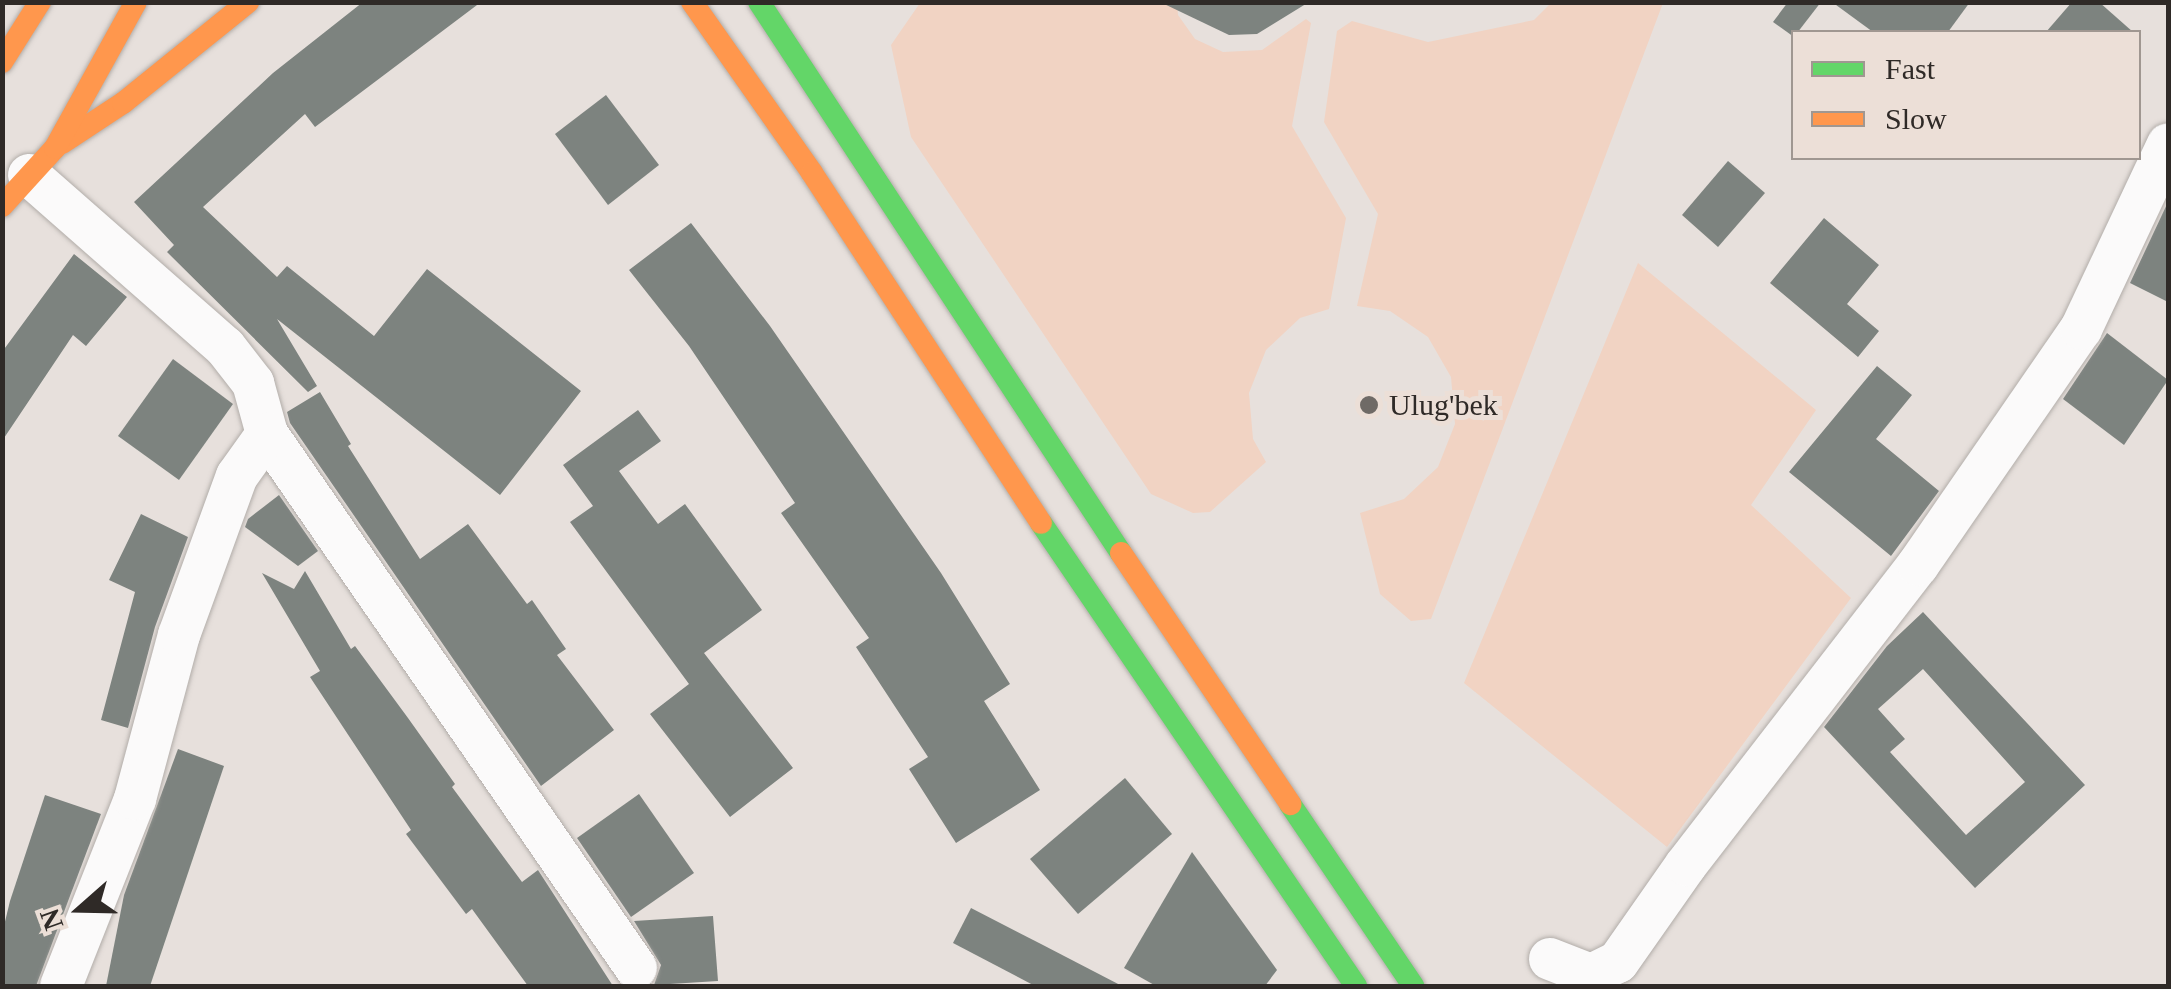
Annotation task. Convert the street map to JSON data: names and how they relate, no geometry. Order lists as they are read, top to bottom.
{
  "places": ["Ulug'bek"],
  "legend": ["Fast", "Slow"],
  "north": "left"
}
